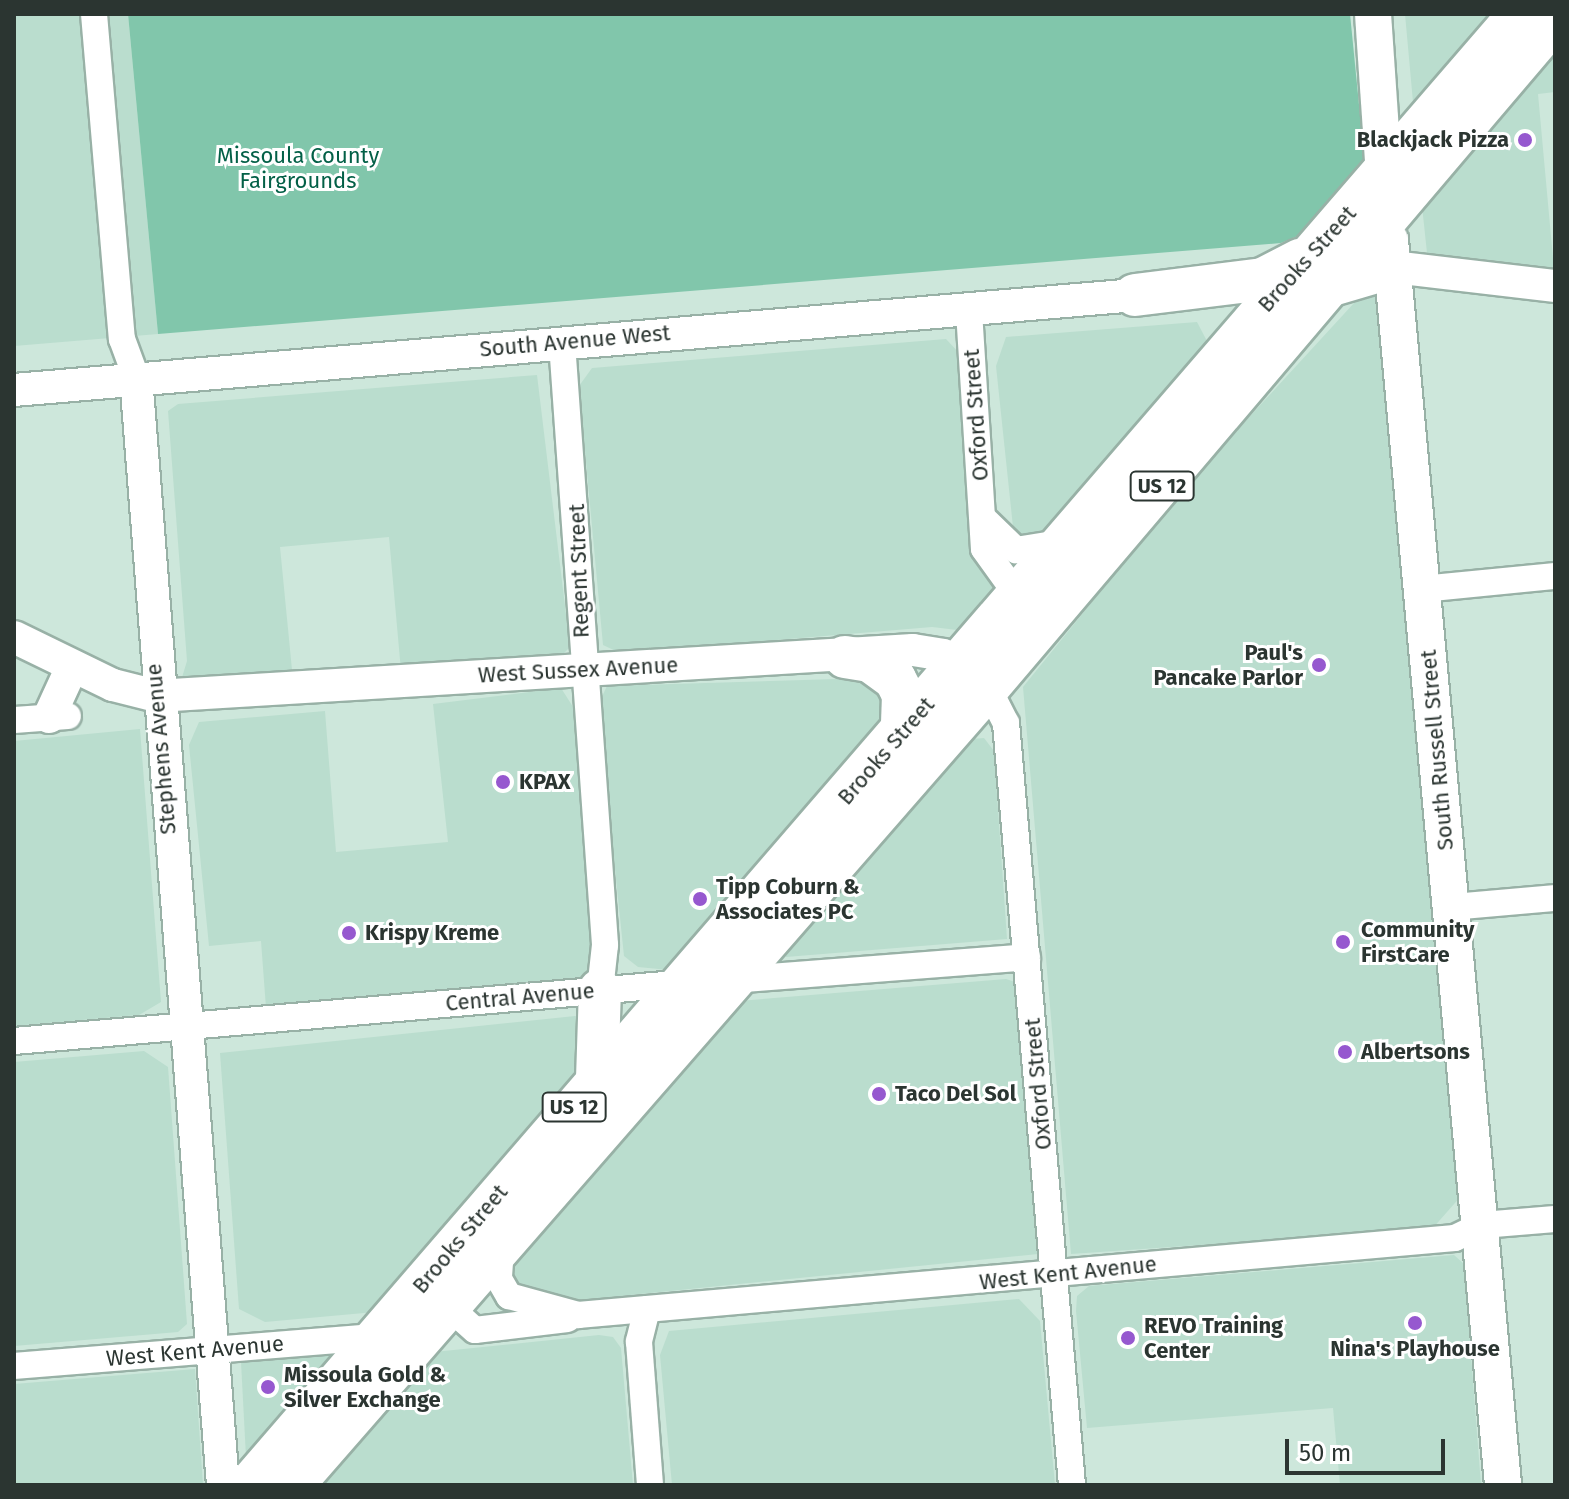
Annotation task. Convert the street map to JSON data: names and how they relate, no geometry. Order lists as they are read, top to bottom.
{
  "streets": {
    "highway": ["Brooks Street", "US 12"],
    "main road": ["South Russell Street"],
    "street": [
      "South Avenue West",
      "Oxford Street",
      "Regent Street",
      "West Sussex Avenue",
      "Stephens Avenue",
      "Central Avenue",
      "West Kent Avenue"
    ]
  },
  "crossings": [
    ["Brooks Street", "Oxford Street"],
    ["Brooks Street", "West Sussex Avenue"],
    ["Brooks Street", "South Russell Street"],
    ["Brooks Street", "Central Avenue"],
    ["Brooks Street", "West Kent Avenue"],
    ["South Avenue West", "Oxford Street"],
    ["South Avenue West", "Regent Street"],
    ["South Avenue West", "Stephens Avenue"],
    ["Oxford Street", "West Sussex Avenue"],
    ["Oxford Street", "Central Avenue"],
    ["Oxford Street", "West Kent Avenue"],
    ["Regent Street", "West Sussex Avenue"],
    ["Regent Street", "Central Avenue"],
    ["West Sussex Avenue", "Stephens Avenue"],
    ["Stephens Avenue", "Central Avenue"],
    ["Stephens Avenue", "West Kent Avenue"],
    ["South Russell Street", "West Kent Avenue"]
  ],
  "parks": ["Missoula County Fairgrounds"],
  "places": [
    "Blackjack Pizza",
    "Paul's Pancake Parlor",
    "KPAX",
    "Tipp Coburn & Associates PC",
    "Krispy Kreme",
    "Community FirstCare",
    "Albertsons",
    "Taco Del Sol",
    "Nina's Playhouse",
    "REVO Training Center",
    "Missoula Gold & Silver Exchange"
  ],
  "scale_bar": "50 m"
}
